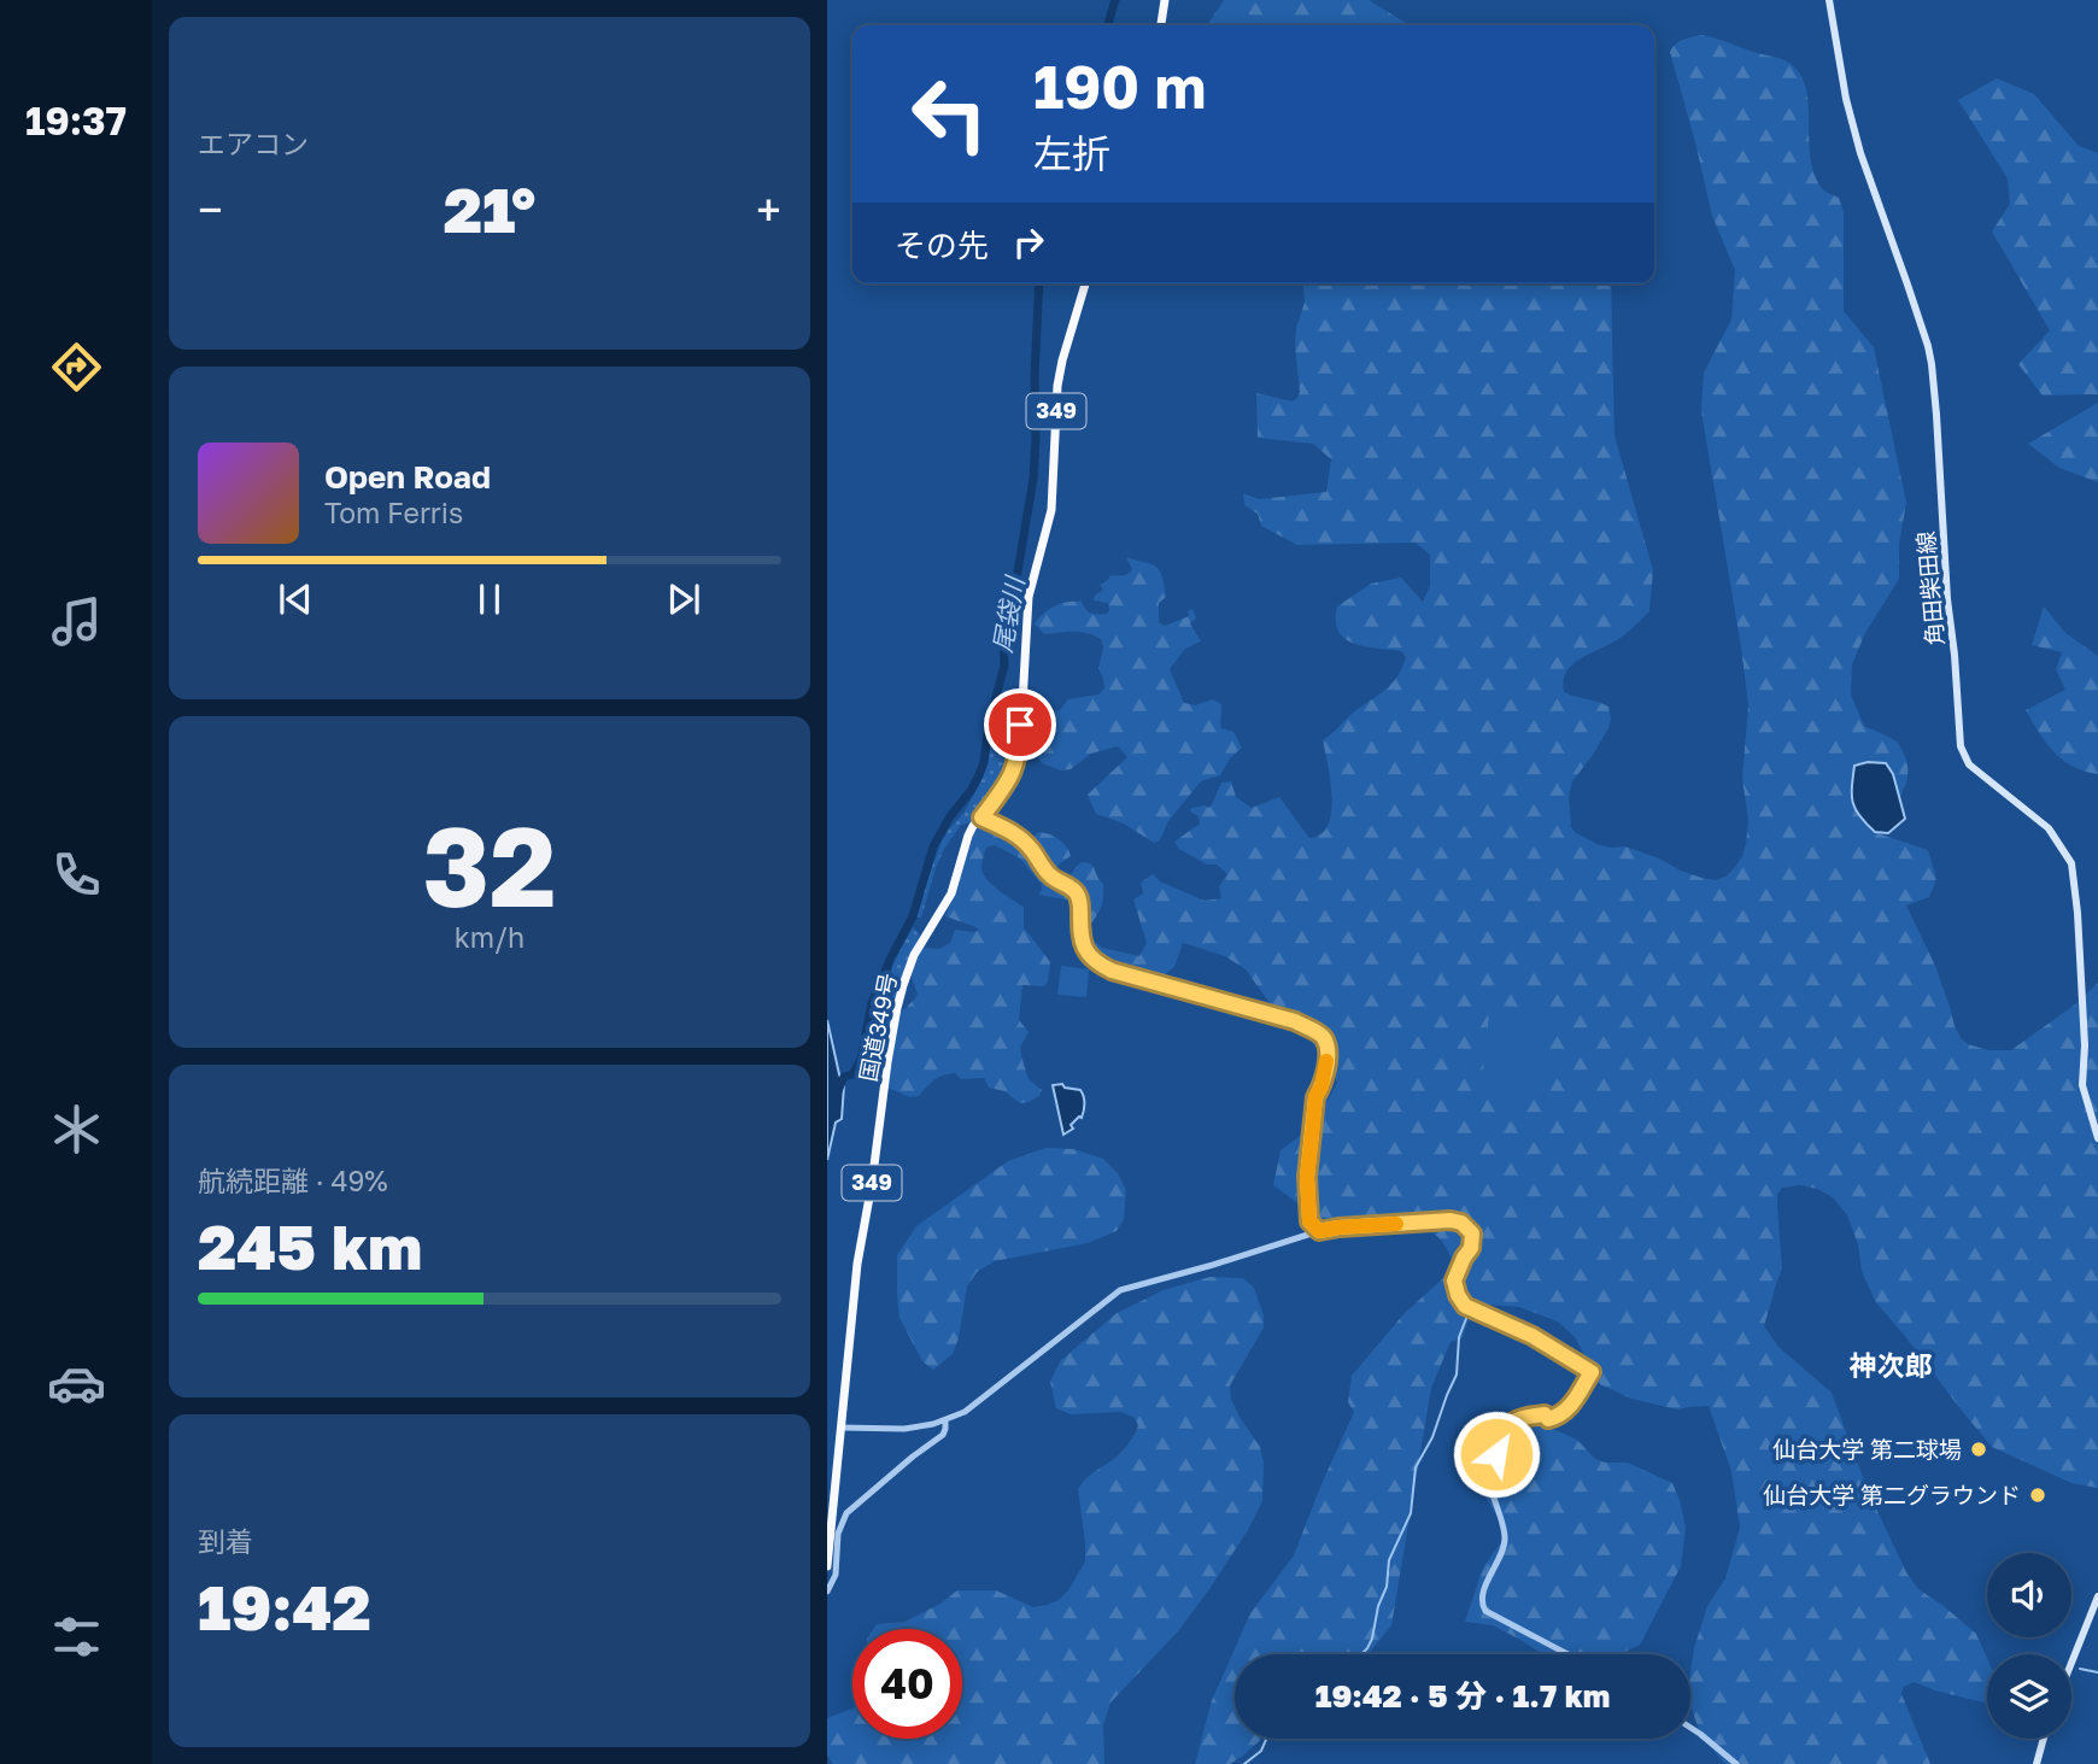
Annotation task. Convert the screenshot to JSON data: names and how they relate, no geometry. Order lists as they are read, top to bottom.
{
  "streets": {
    "highway": ["349", "国道349号"],
    "main road": ["角田柴田線"]
  },
  "districts": ["神次郎"],
  "water": ["尾袋川"],
  "places": ["仙台大学 第二球場", "仙台大学 第二グラウンド"],
  "page": {
    "tabs": "19:37",
    "tile": [
      "エアコン",
      ["32", "km/h"],
      ["航続距離 · 49%", "245 km"],
      ["到着", "19:42"]
    ],
    "turn": ["190 m", "左折"],
    "heat": ["−", "21°", "+"],
    "then": "その先",
    "song": ["Open Road", "Tom Ferris"],
    "limit": "40",
    "trip": "19:42 · 5 分 · 1.7 km"
  }
}
